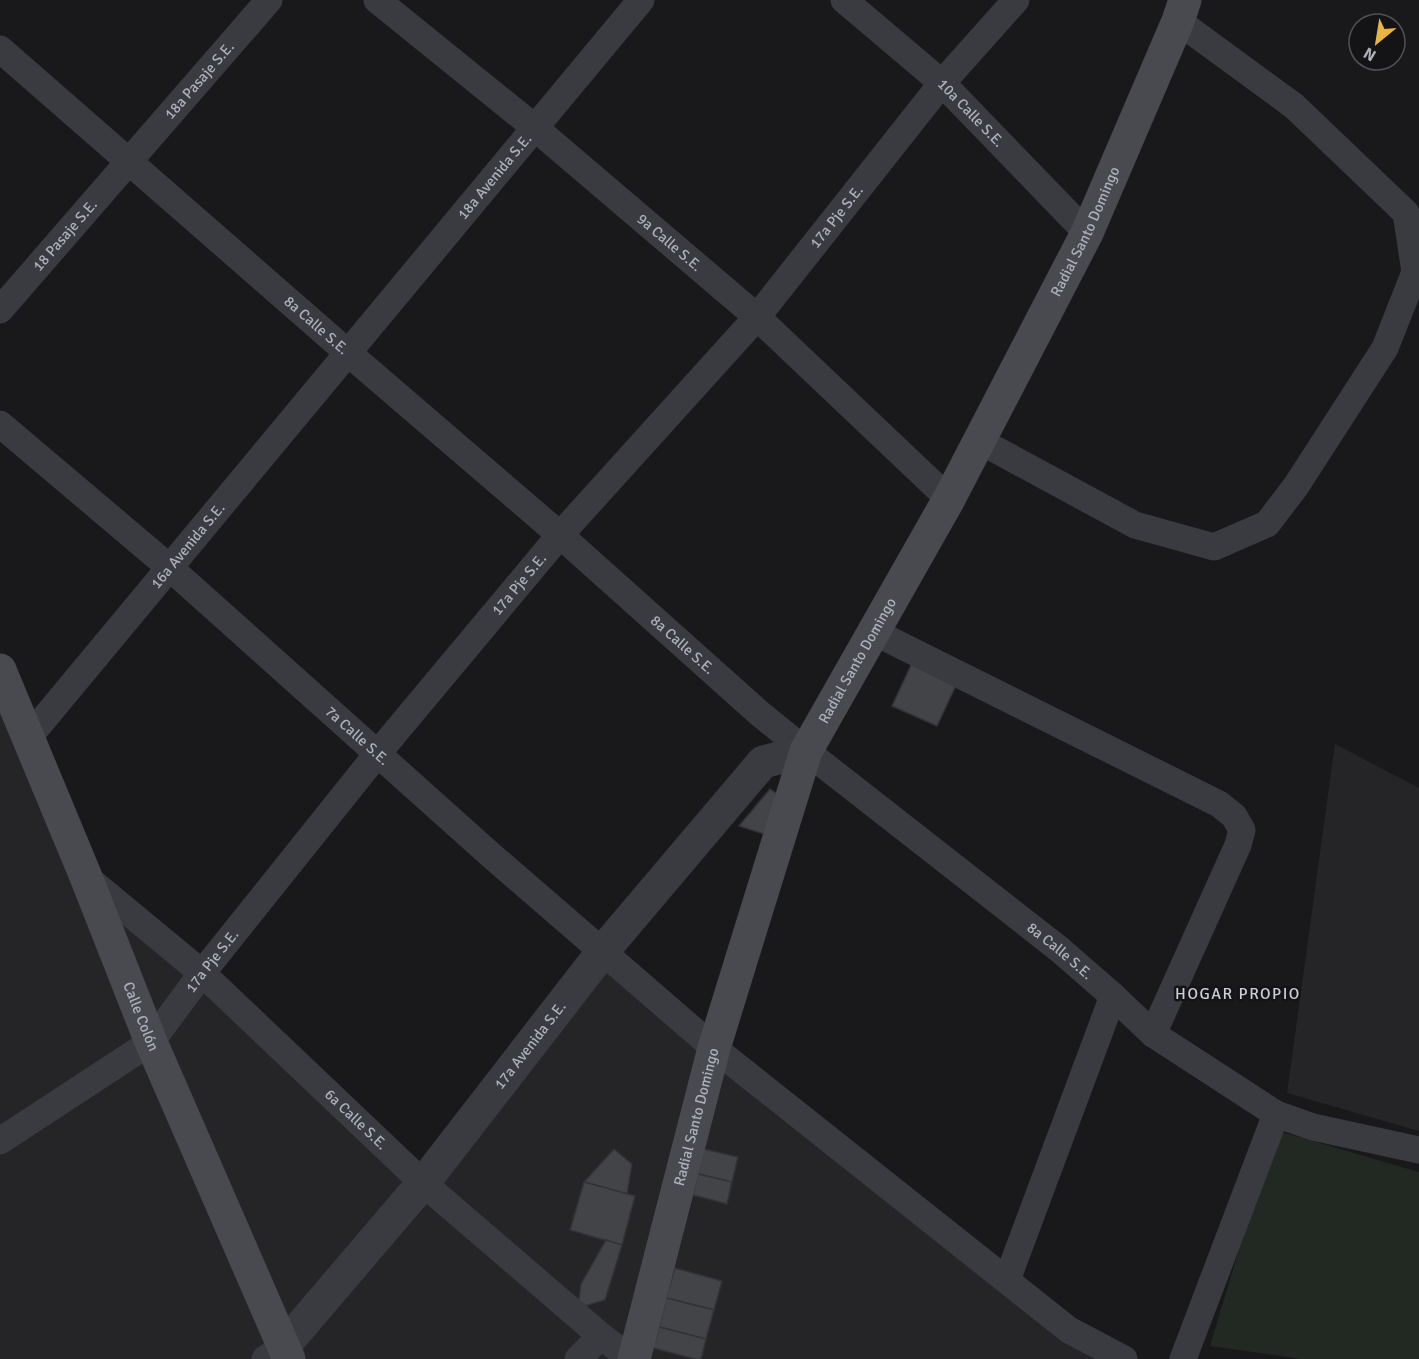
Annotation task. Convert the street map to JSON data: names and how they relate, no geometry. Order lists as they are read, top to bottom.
{
  "streets": {
    "main road": ["Radial Santo Domingo", "Calle Colón"],
    "street": [
      "18a Pasaje S.E.",
      "10a Calle S.E.",
      "18a Avenida S.E.",
      "17a Pje S.E.",
      "18 Pasaje S.E.",
      "9a Calle S.E.",
      "8a Calle S.E.",
      "16a Avenida S.E.",
      "7a Calle S.E.",
      "17a Avenida S.E.",
      "6a Calle S.E."
    ]
  },
  "crossings": [
    ["18a Pasaje S.E.", "18 Pasaje S.E."],
    ["18a Pasaje S.E.", "8a Calle S.E."],
    ["10a Calle S.E.", "17a Pje S.E."],
    ["10a Calle S.E.", "Radial Santo Domingo"],
    ["18a Avenida S.E.", "9a Calle S.E."],
    ["18a Avenida S.E.", "8a Calle S.E."],
    ["18a Avenida S.E.", "16a Avenida S.E."],
    ["17a Pje S.E.", "9a Calle S.E."],
    ["17a Pje S.E.", "8a Calle S.E."],
    ["17a Pje S.E.", "7a Calle S.E."],
    ["17a Pje S.E.", "Calle Colón"],
    ["17a Pje S.E.", "6a Calle S.E."],
    ["Radial Santo Domingo", "9a Calle S.E."],
    ["Radial Santo Domingo", "8a Calle S.E."],
    ["Radial Santo Domingo", "7a Calle S.E."],
    ["Radial Santo Domingo", "17a Avenida S.E."],
    ["Radial Santo Domingo", "6a Calle S.E."],
    ["18 Pasaje S.E.", "8a Calle S.E."],
    ["8a Calle S.E.", "16a Avenida S.E."],
    ["8a Calle S.E.", "17a Avenida S.E."],
    ["16a Avenida S.E.", "7a Calle S.E."],
    ["16a Avenida S.E.", "Calle Colón"],
    ["7a Calle S.E.", "17a Avenida S.E."],
    ["Calle Colón", "17a Avenida S.E."],
    ["Calle Colón", "6a Calle S.E."],
    ["17a Avenida S.E.", "6a Calle S.E."]
  ],
  "districts": ["HOGAR PROPIO"],
  "north": "bottom left"
}
